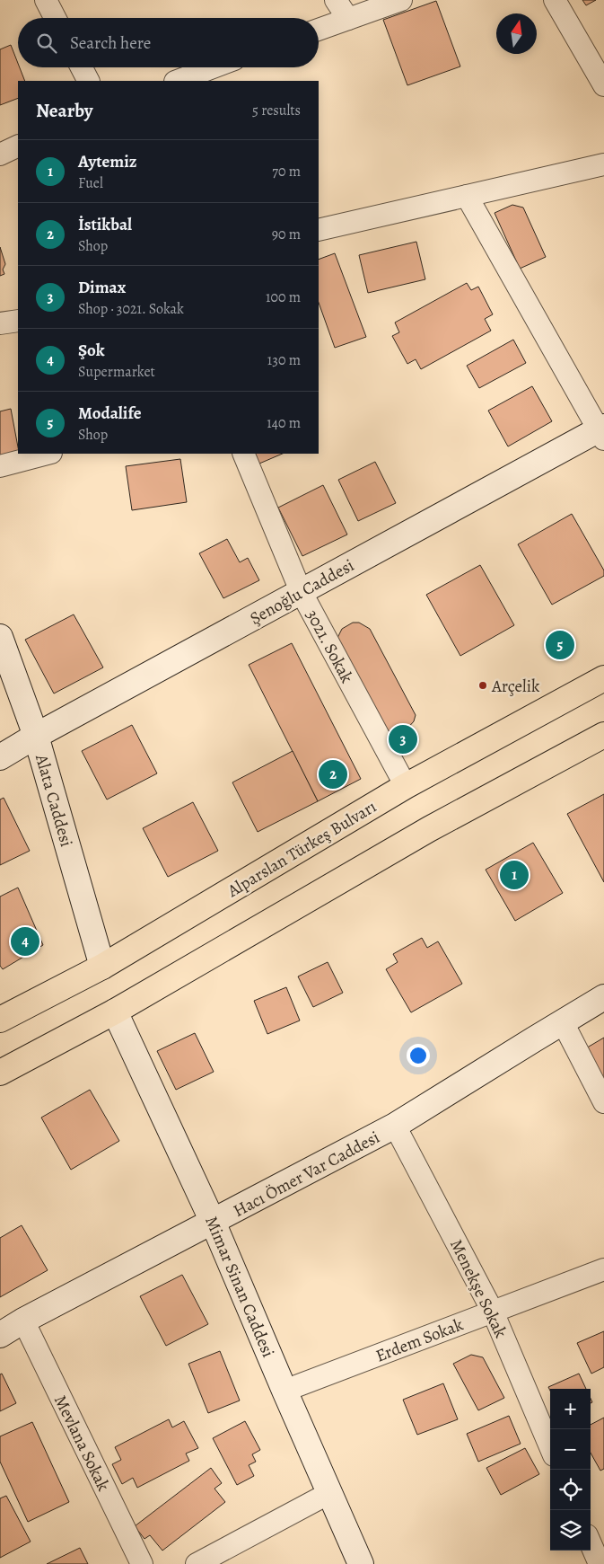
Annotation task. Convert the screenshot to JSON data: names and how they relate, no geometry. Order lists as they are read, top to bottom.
{
  "streets": {
    "highway": ["Alparslan Türkeş Bulvarı"],
    "street": [
      "Şenoğlu Caddesi",
      "3021. Sokak",
      "Alata Caddesi",
      "Hacı Ömer Var Caddesi",
      "Mimar Sinan Caddesi",
      "Menekşe Sokak",
      "Erdem Sokak",
      "Mevlana Sokak"
    ]
  },
  "crossings": [
    ["Şenoğlu Caddesi", "3021. Sokak"],
    ["Şenoğlu Caddesi", "Alata Caddesi"],
    ["3021. Sokak", "Alparslan Türkeş Bulvarı"],
    ["Alata Caddesi", "Alparslan Türkeş Bulvarı"],
    ["Hacı Ömer Var Caddesi", "Mimar Sinan Caddesi"],
    ["Hacı Ömer Var Caddesi", "Menekşe Sokak"],
    ["Hacı Ömer Var Caddesi", "Mevlana Sokak"],
    ["Mimar Sinan Caddesi", "Erdem Sokak"],
    ["Menekşe Sokak", "Erdem Sokak"]
  ],
  "places": ["Arçelik"],
  "north": "top",
  "page": {
    "search": "Search here",
    "heading": ["Nearby", "5 results"],
    "list": [
      {
        "mark": "1",
        "name": "Aytemiz",
        "note": "Fuel",
        "value": "70 m"
      },
      {
        "mark": "2",
        "name": "İstikbal",
        "note": "Shop",
        "value": "90 m"
      },
      {
        "mark": "3",
        "name": "Dimax",
        "note": "Shop · 3021. Sokak",
        "value": "100 m"
      },
      {
        "mark": "4",
        "name": "Şok",
        "note": "Supermarket",
        "value": "130 m"
      },
      {
        "mark": "5",
        "name": "Modalife",
        "note": "Shop",
        "value": "140 m"
      }
    ],
    "pins": [
      "5",
      "3",
      "2",
      "1",
      "4"
    ],
    "map_buttons": ["+", "−"]
  }
}
